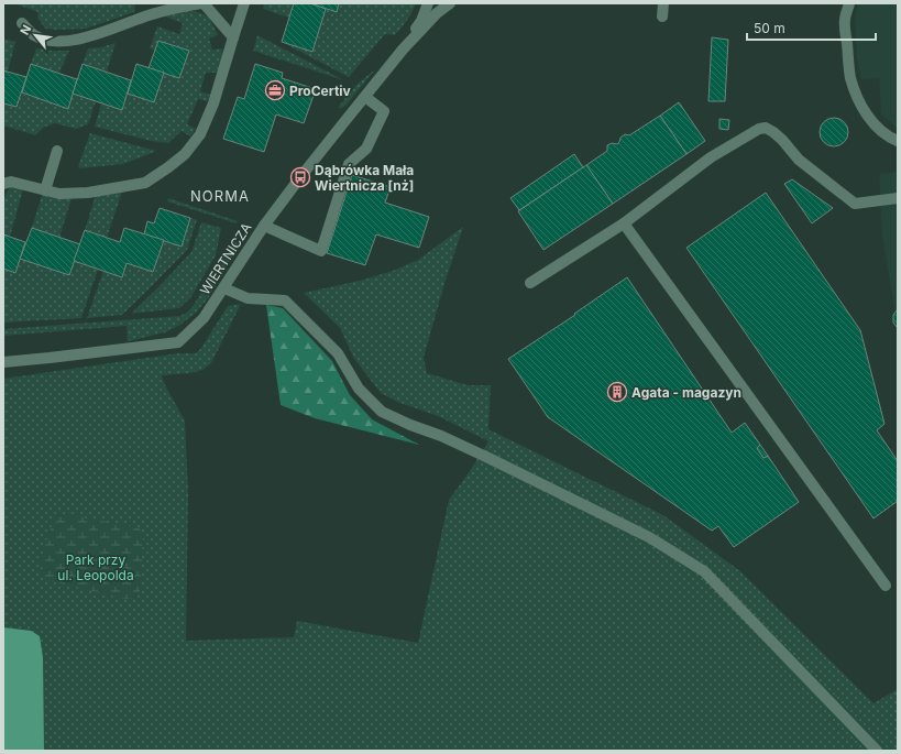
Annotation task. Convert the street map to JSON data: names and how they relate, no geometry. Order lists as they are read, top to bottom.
{
  "streets": {
    "street": ["WIERTNICZA"]
  },
  "districts": ["NORMA"],
  "parks": ["Park przy ul. Leopolda"],
  "places": {
    "office": ["ProCertiv"],
    "bus stop": ["Dąbrówka Mała Wiertnicza [nż]"],
    "building": ["Agata - magazyn"]
  },
  "scale_bar": "50 m",
  "north": "top left"
}
